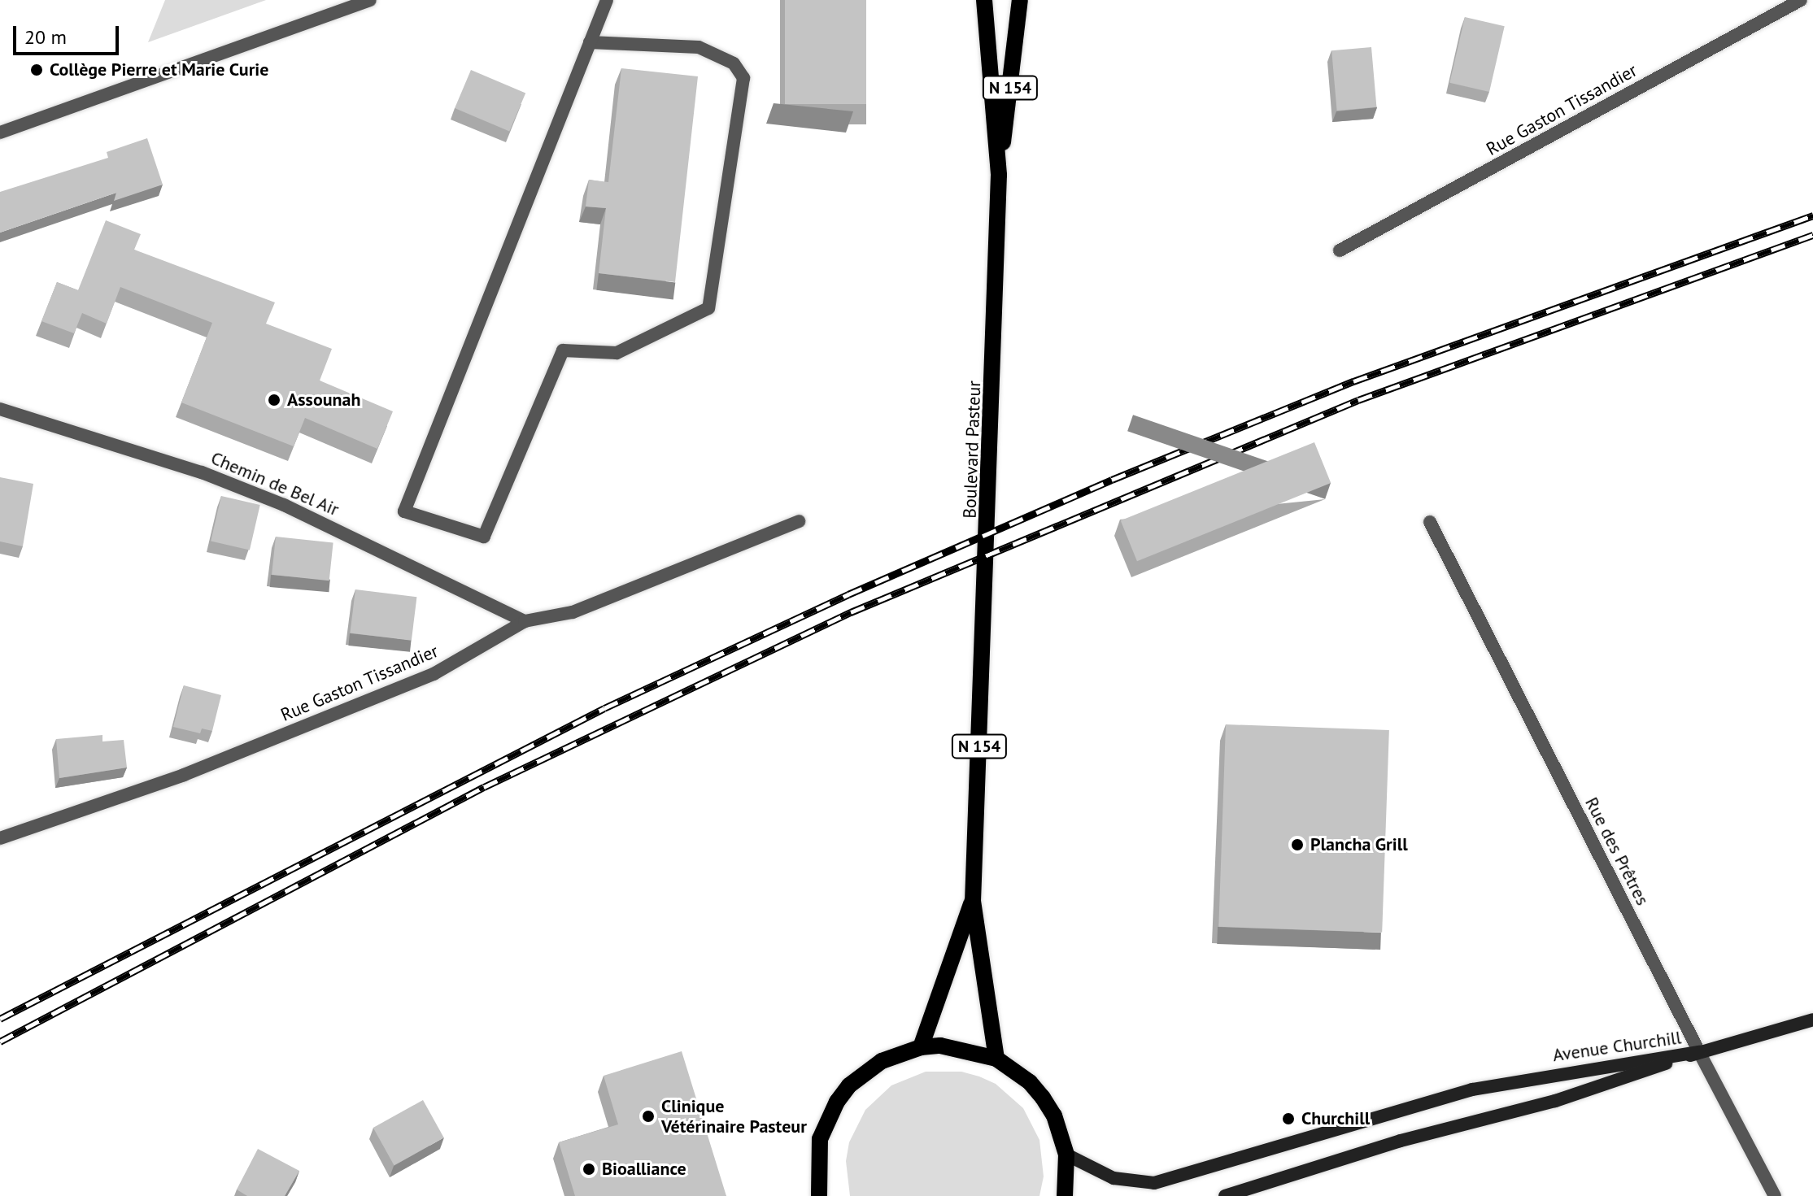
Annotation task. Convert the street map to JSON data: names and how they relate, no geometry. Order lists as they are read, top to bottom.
{
  "streets": {
    "main road": ["N 154", "Boulevard Pasteur", "Avenue Churchill"],
    "street": ["Rue Gaston Tissandier", "Chemin de Bel Air", "Rue des Prêtres"]
  },
  "crossings": [
    ["N 154", "Boulevard Pasteur"],
    ["Rue Gaston Tissandier", "Chemin de Bel Air"],
    ["Rue des Prêtres", "Avenue Churchill"]
  ],
  "places": [
    "Collège Pierre et Marie Curie",
    "Assounah",
    "Plancha Grill",
    "Clinique Vétérinaire Pasteur",
    "Churchill",
    "Bioalliance"
  ],
  "scale_bar": "20 m"
}
